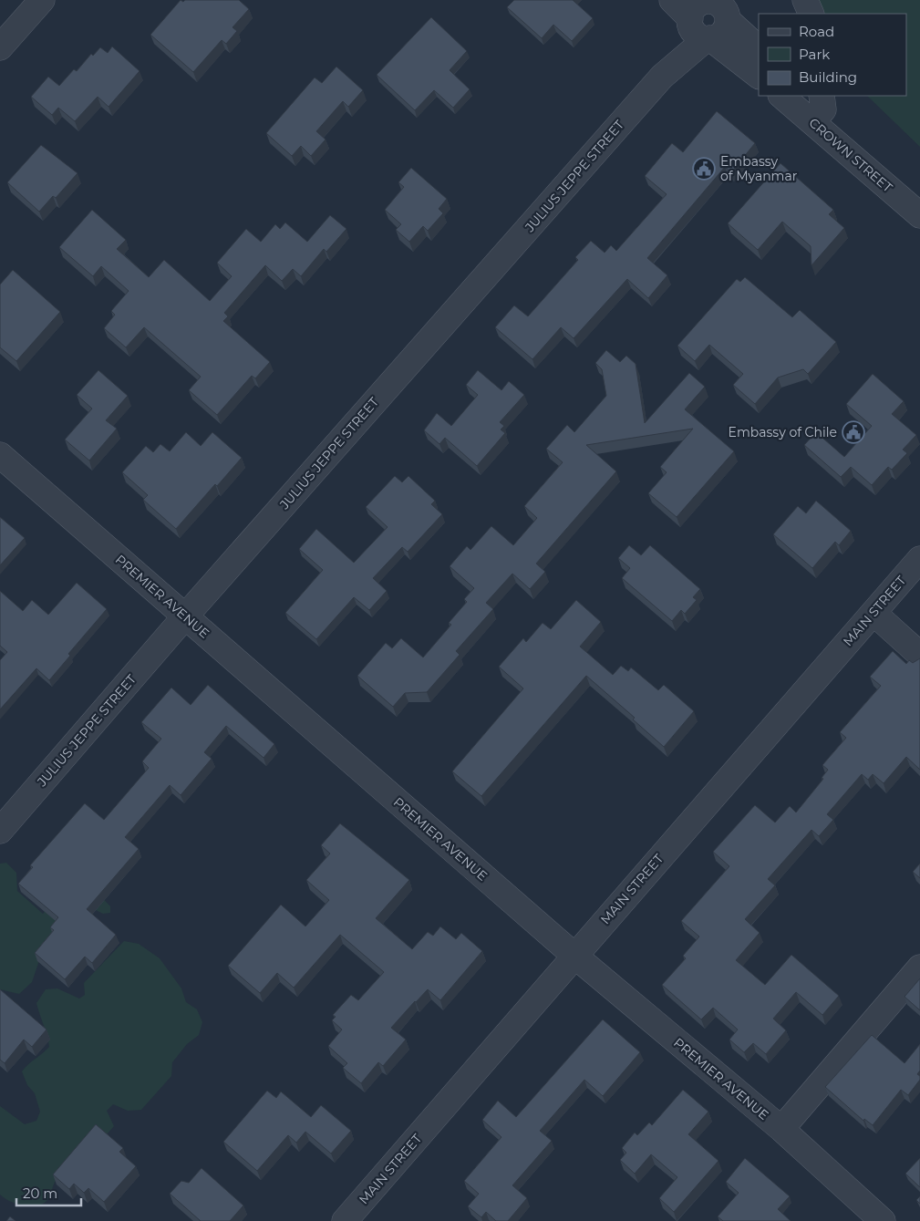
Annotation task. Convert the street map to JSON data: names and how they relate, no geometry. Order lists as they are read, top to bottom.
{
  "streets": {
    "street": [
      "CROWN STREET",
      "JULIUS JEPPE STREET",
      "PREMIER AVENUE",
      "MAIN STREET"
    ]
  },
  "crossings": [
    ["JULIUS JEPPE STREET", "PREMIER AVENUE"],
    ["PREMIER AVENUE", "MAIN STREET"]
  ],
  "places": {
    "public building": ["Embassy of Myanmar", "Embassy of Chile"]
  },
  "legend": ["Road", "Park", "Building"],
  "scale_bar": "20 m"
}
